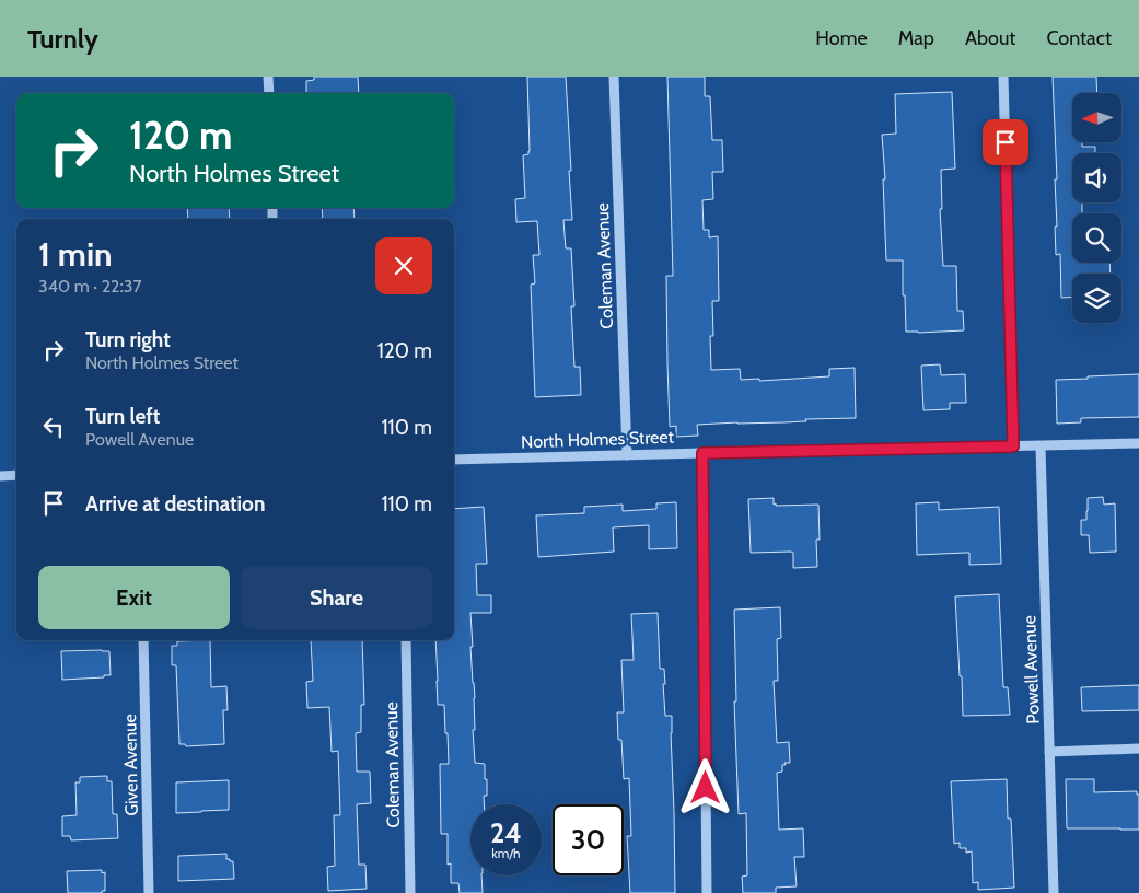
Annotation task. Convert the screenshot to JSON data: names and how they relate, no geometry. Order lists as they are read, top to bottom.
{
  "streets": {
    "street": [
      "Coleman Avenue",
      "North Holmes Street",
      "Powell Avenue",
      "Given Avenue"
    ]
  },
  "crossings": [
    ["Coleman Avenue", "North Holmes Street"],
    ["North Holmes Street", "Powell Avenue"]
  ],
  "north": "left",
  "page": {
    "header": "Turnly",
    "nav": [
      "Home",
      "Map",
      "About",
      "Contact"
    ],
    "turn": ["120 m", "North Holmes Street"],
    "heading": ["1 min", "340 m · 22:37"],
    "list": [
      {
        "name": "Turn right",
        "note": "North Holmes Street",
        "value": "120 m"
      },
      {
        "name": "Turn left",
        "note": "Powell Avenue",
        "value": "110 m"
      },
      {
        "name": "Arrive at destination",
        "value": "110 m"
      }
    ],
    "buttons": ["Exit", "Share"],
    "speed": "24 km/h",
    "limit": "30"
  }
}
